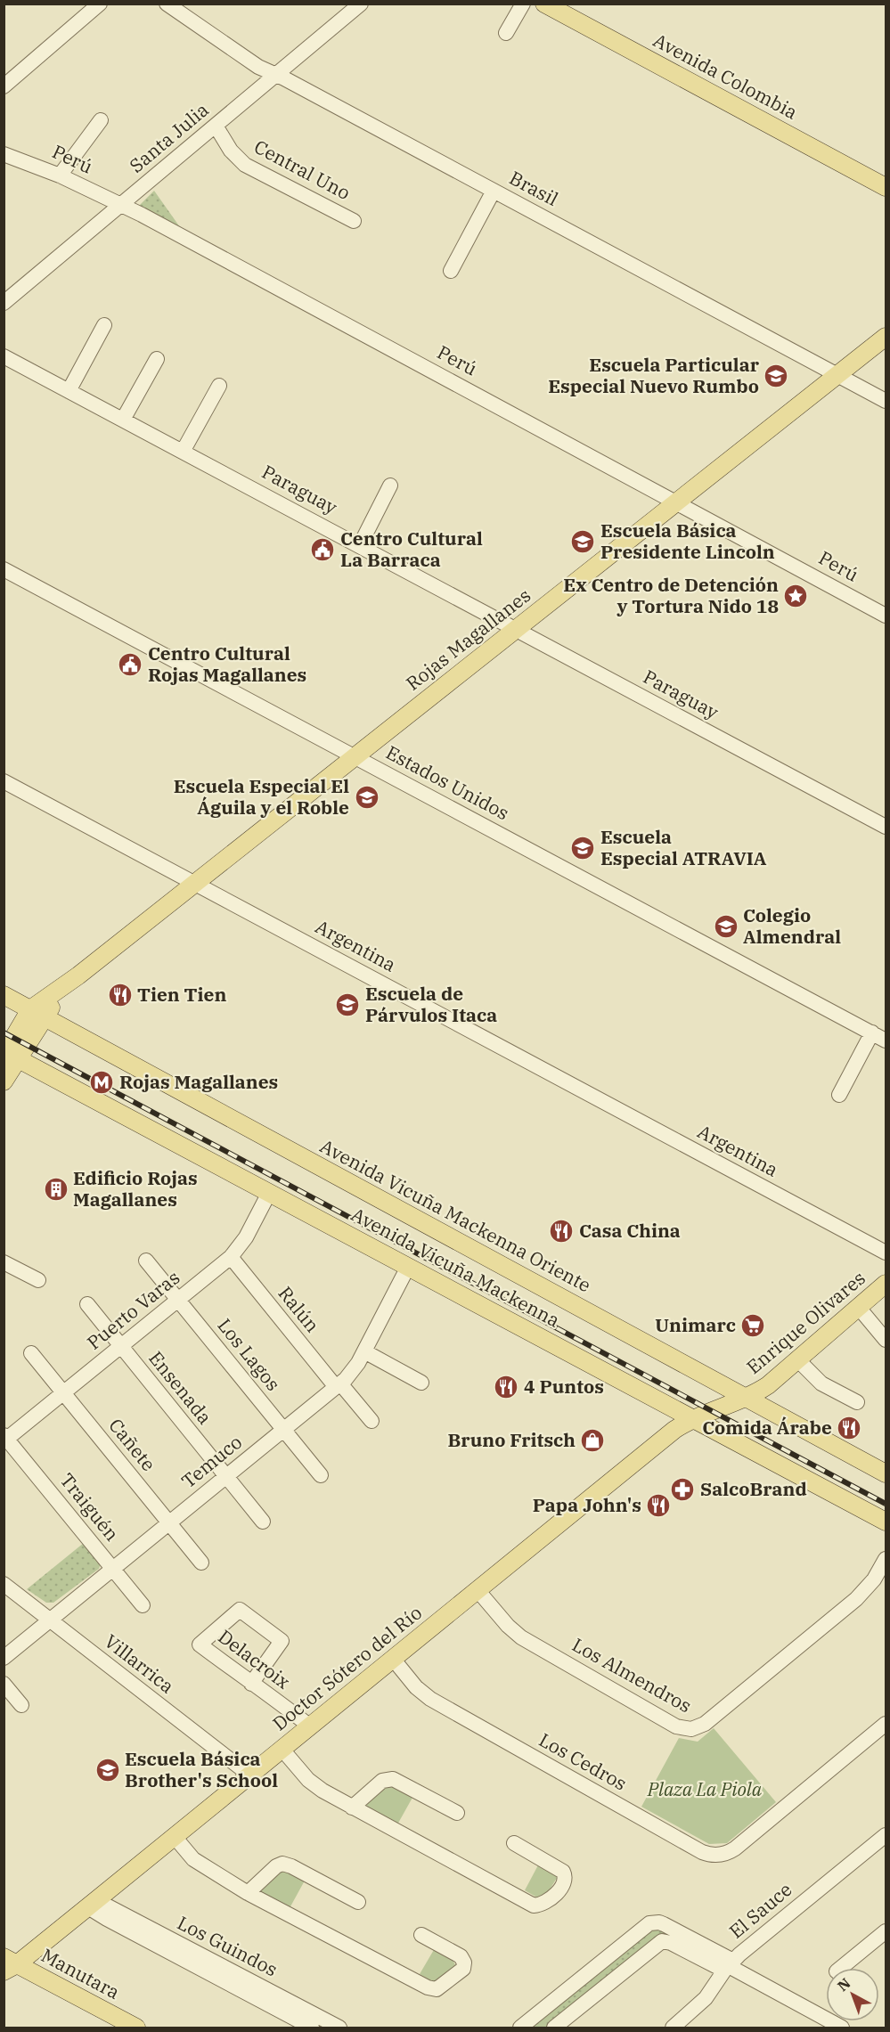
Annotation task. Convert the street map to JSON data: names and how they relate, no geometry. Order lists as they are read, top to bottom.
{
  "streets": {
    "main road": [
      "Avenida Colombia",
      "Rojas Magallanes",
      "Avenida Vicuña Mackenna Oriente",
      "Avenida Vicuña Mackenna",
      "Enrique Olivares",
      "Doctor Sótero del Río",
      "Manutara"
    ],
    "street": [
      "Santa Julia",
      "Perú",
      "Central Uno",
      "Brasil",
      "Paraguay",
      "Estados Unidos",
      "Argentina",
      "Ralún",
      "Puerto Varas",
      "Los Lagos",
      "Ensenada",
      "Cañete",
      "Temuco",
      "Traiguén",
      "Delacroix",
      "Villarrica",
      "Los Almendros",
      "Los Cedros",
      "El Sauce",
      "Los Guindos"
    ]
  },
  "crossings": [
    ["Santa Julia", "Perú"],
    ["Santa Julia", "Central Uno"],
    ["Santa Julia", "Brasil"],
    ["Perú", "Rojas Magallanes"],
    ["Brasil", "Rojas Magallanes"],
    ["Paraguay", "Rojas Magallanes"],
    ["Rojas Magallanes", "Estados Unidos"],
    ["Rojas Magallanes", "Argentina"],
    ["Rojas Magallanes", "Avenida Vicuña Mackenna Oriente"],
    ["Rojas Magallanes", "Avenida Vicuña Mackenna"],
    ["Avenida Vicuña Mackenna Oriente", "Enrique Olivares"],
    ["Avenida Vicuña Mackenna", "Puerto Varas"],
    ["Avenida Vicuña Mackenna", "Enrique Olivares"],
    ["Avenida Vicuña Mackenna", "Temuco"],
    ["Avenida Vicuña Mackenna", "Doctor Sótero del Río"],
    ["Ralún", "Puerto Varas"],
    ["Ralún", "Temuco"],
    ["Puerto Varas", "Los Lagos"],
    ["Puerto Varas", "Ensenada"],
    ["Puerto Varas", "Cañete"],
    ["Puerto Varas", "Traiguén"],
    ["Enrique Olivares", "Doctor Sótero del Río"],
    ["Los Lagos", "Temuco"],
    ["Ensenada", "Temuco"],
    ["Cañete", "Temuco"],
    ["Temuco", "Traiguén"],
    ["Temuco", "Villarrica"],
    ["Delacroix", "Doctor Sótero del Río"],
    ["Villarrica", "Doctor Sótero del Río"],
    ["Doctor Sótero del Río", "Los Almendros"],
    ["Doctor Sótero del Río", "Los Cedros"],
    ["Doctor Sótero del Río", "Los Guindos"],
    ["Doctor Sótero del Río", "Manutara"]
  ],
  "parks": ["Plaza La Piola"],
  "places": {
    "school or university": [
      "Escuela Particular Especial Nuevo Rumbo",
      "Escuela Básica Presidente Lincoln",
      "Escuela Especial El Águila y el Roble",
      "Escuela Especial ATRAVIA",
      "Colegio Almendral",
      "Escuela de Párvulos Itaca",
      "Escuela Básica Brother's School"
    ],
    "public building": ["Centro Cultural La Barraca", "Centro Cultural Rojas Magallanes"],
    "place": ["Ex Centro de Detención y Tortura Nido 18"],
    "restaurant": [
      "Tien Tien",
      "Casa China",
      "4 Puntos",
      "Comida Árabe",
      "Papa John's"
    ],
    "metro station": ["Rojas Magallanes"],
    "building": ["Edificio Rojas Magallanes"],
    "supermarket": ["Unimarc"],
    "shop": ["Bruno Fritsch"],
    "pharmacy": ["SalcoBrand"]
  },
  "north": "top left"
}
